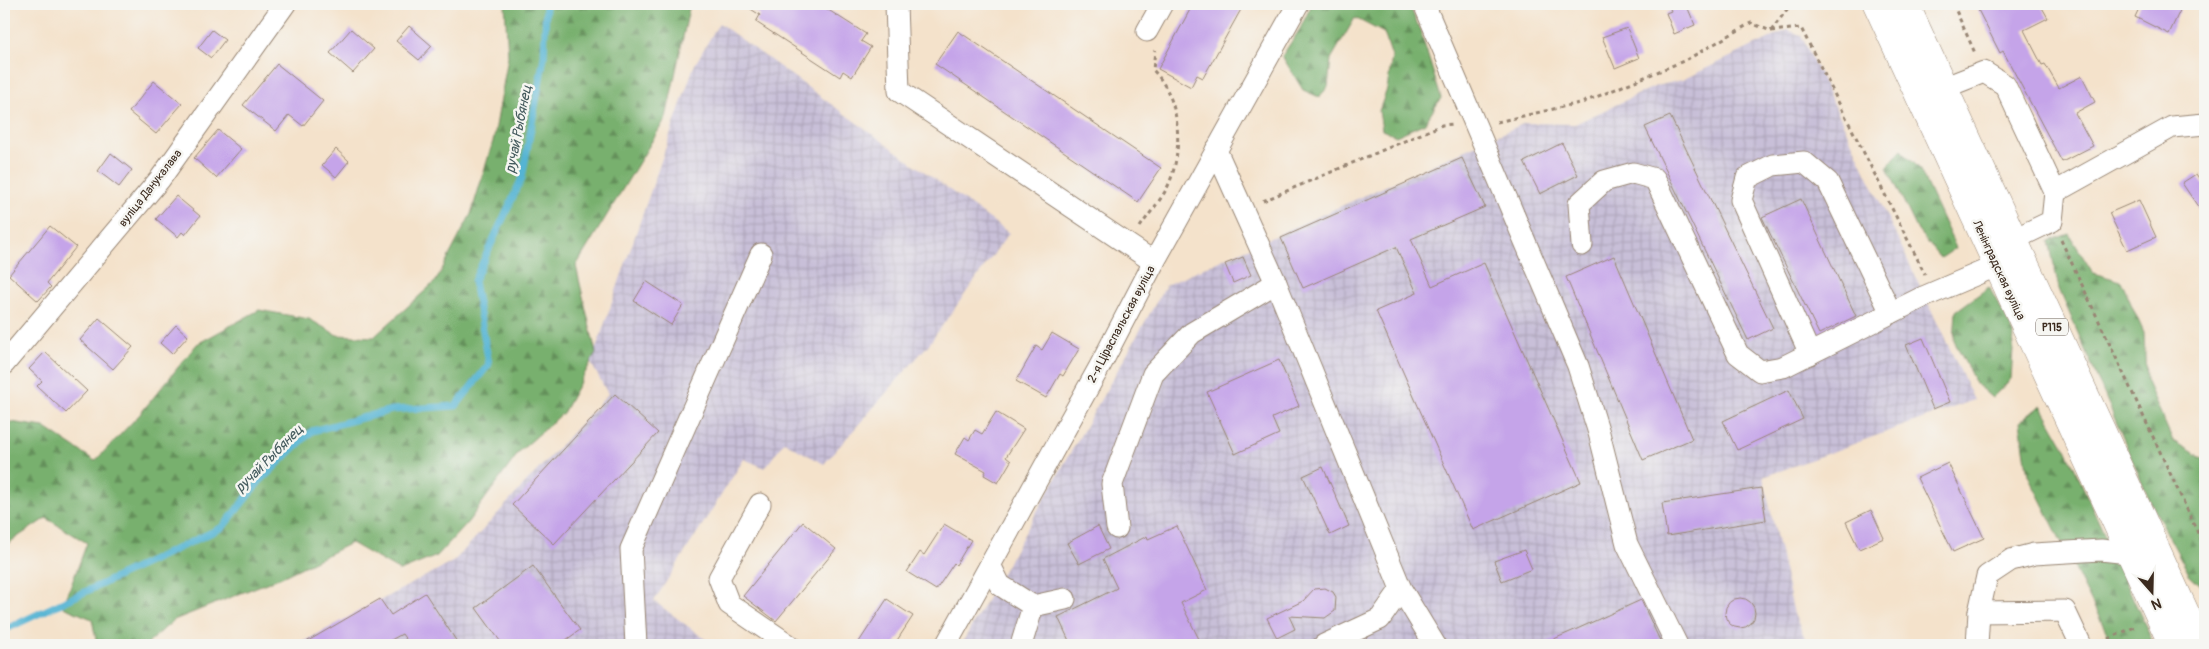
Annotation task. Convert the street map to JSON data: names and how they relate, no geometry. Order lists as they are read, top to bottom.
{
  "streets": {
    "main road": ["Ленінградская вуліца", "Р115"],
    "street": ["вуліца Данукалава", "2-я Ціраспальская вуліца"]
  },
  "water": ["ручай Рыбянец"],
  "north": "bottom"
}
